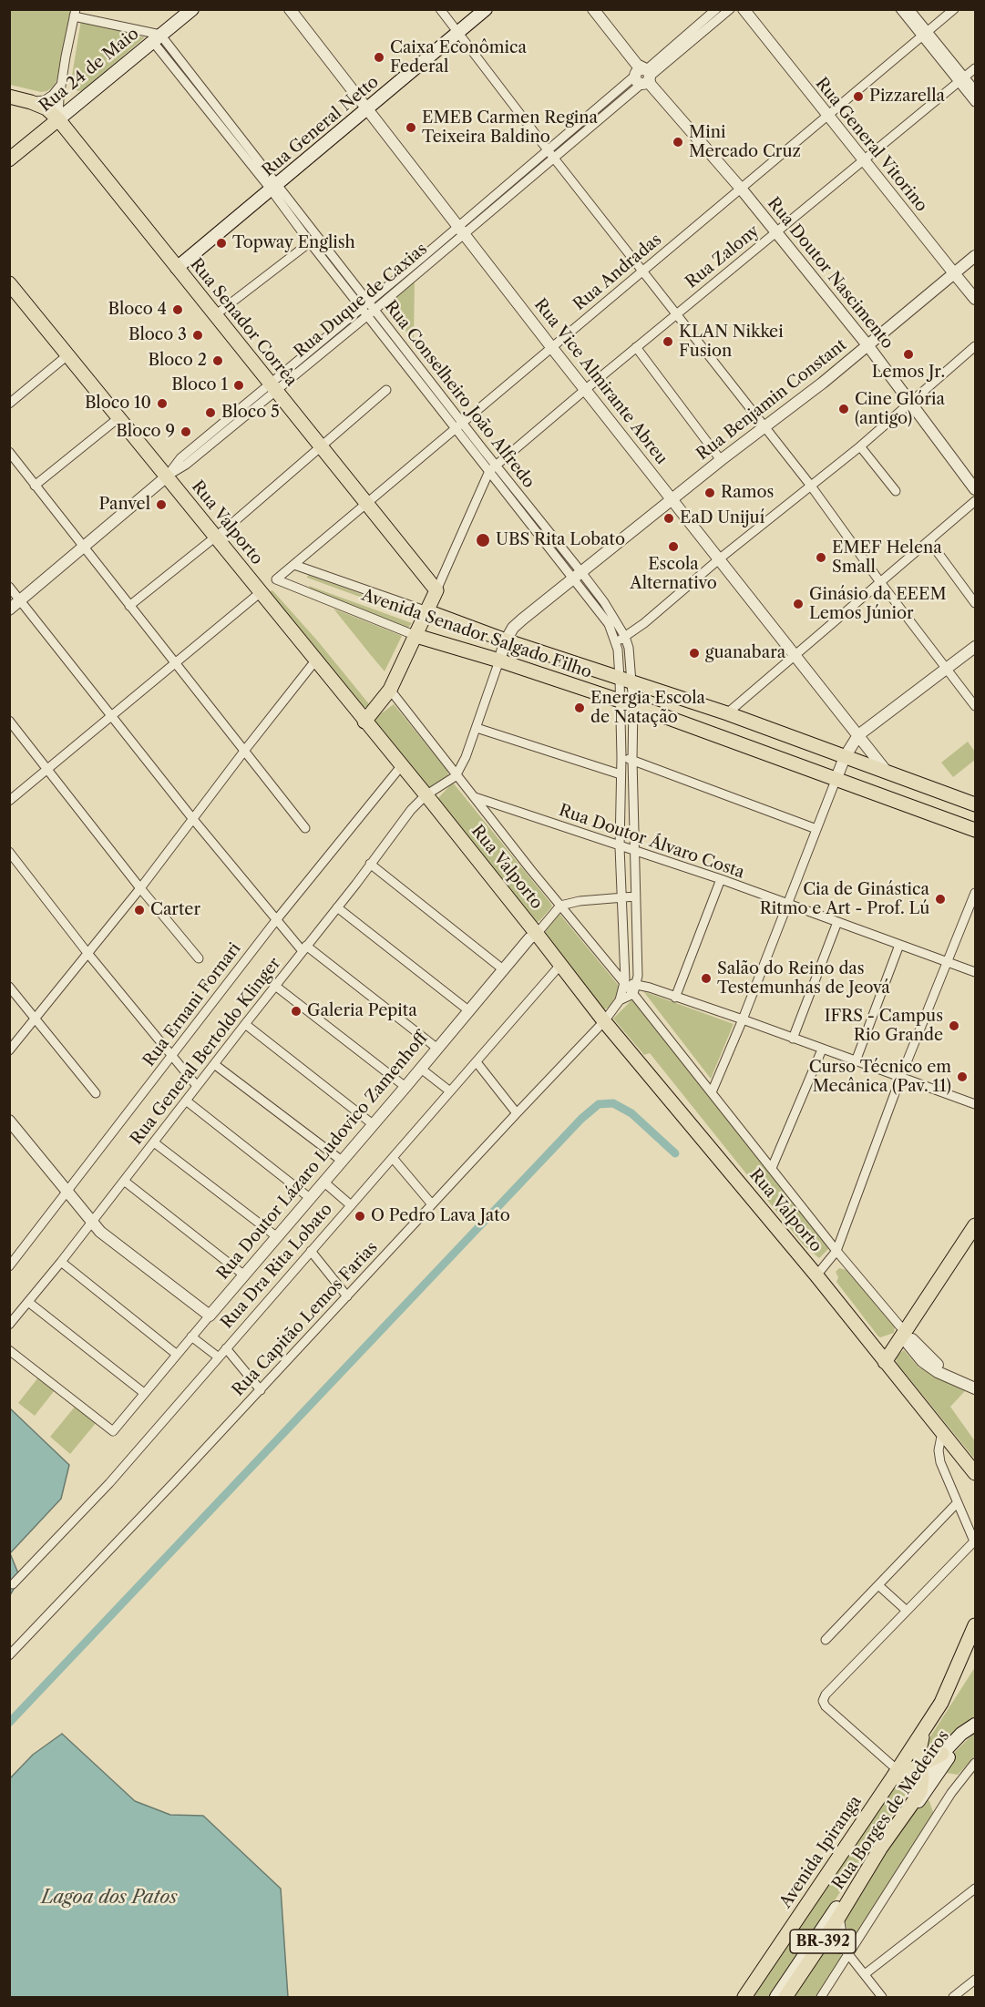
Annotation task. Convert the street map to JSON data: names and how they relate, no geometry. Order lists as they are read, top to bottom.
{
  "streets": {
    "main road": [
      "Rua 24 de Maio",
      "Rua General Netto",
      "Rua Senador Corrêa",
      "Rua Valporto",
      "Avenida Senador Salgado Filho",
      "Rua Borges de Medeiros",
      "Avenida Ipiranga",
      "BR-392"
    ],
    "street": [
      "Rua General Vitorino",
      "Rua Zalony",
      "Rua Andradas",
      "Rua Doutor Nascimento",
      "Rua Duque de Caxias",
      "Rua Vice Almirante Abreu",
      "Rua Conselheiro João Alfredo",
      "Rua Benjamin Constant",
      "Rua Doutor Álvaro Costa",
      "Rua Ernani Fornari",
      "Rua General Bertoldo Klinger",
      "Rua Doutor Lázaro Ludovico Zamenhoff",
      "Rua Dra Rita Lobato",
      "Rua Capitão Lemos Farias"
    ]
  },
  "crossings": [
    ["Rua 24 de Maio", "Rua Senador Corrêa"],
    ["Rua 24 de Maio", "Rua Conselheiro João Alfredo"],
    ["Rua General Netto", "Rua Senador Corrêa"],
    ["Rua General Netto", "Rua Vice Almirante Abreu"],
    ["Rua General Netto", "Rua Conselheiro João Alfredo"],
    ["Rua General Vitorino", "Rua Zalony"],
    ["Rua General Vitorino", "Rua Andradas"],
    ["Rua General Vitorino", "Rua Benjamin Constant"],
    ["Rua Zalony", "Rua Doutor Nascimento"],
    ["Rua Zalony", "Rua Vice Almirante Abreu"],
    ["Rua Zalony", "Rua Conselheiro João Alfredo"],
    ["Rua Andradas", "Rua Doutor Nascimento"],
    ["Rua Andradas", "Rua Senador Corrêa"],
    ["Rua Andradas", "Rua Vice Almirante Abreu"],
    ["Rua Andradas", "Rua Conselheiro João Alfredo"],
    ["Rua Andradas", "Avenida Senador Salgado Filho"],
    ["Rua Doutor Nascimento", "Rua Duque de Caxias"],
    ["Rua Doutor Nascimento", "Rua Benjamin Constant"],
    ["Rua Duque de Caxias", "Rua Senador Corrêa"],
    ["Rua Duque de Caxias", "Rua Vice Almirante Abreu"],
    ["Rua Duque de Caxias", "Rua Conselheiro João Alfredo"],
    ["Rua Duque de Caxias", "Rua Valporto"],
    ["Rua Vice Almirante Abreu", "Rua Benjamin Constant"],
    ["Rua Vice Almirante Abreu", "Avenida Senador Salgado Filho"],
    ["Rua Conselheiro João Alfredo", "Rua Benjamin Constant"],
    ["Rua Benjamin Constant", "Avenida Senador Salgado Filho"],
    ["Rua Valporto", "Rua Doutor Álvaro Costa"],
    ["Rua Valporto", "Rua Ernani Fornari"],
    ["Rua Valporto", "Rua General Bertoldo Klinger"],
    ["Rua Valporto", "Rua Doutor Lázaro Ludovico Zamenhoff"],
    ["Rua Valporto", "Rua Dra Rita Lobato"],
    ["Rua Valporto", "Rua Capitão Lemos Farias"]
  ],
  "water": ["Lagoa dos Patos"],
  "places": [
    "Caixa Econômica Federal",
    "Pizzarella",
    "EMEB Carmen Regina Teixeira Baldino",
    "Mini Mercado Cruz",
    "Topway English",
    "Bloco 4",
    "Bloco 3",
    "KLAN Nikkei Fusion",
    "Lemos Jr.",
    "Bloco 2",
    "Bloco 1",
    "Bloco 10",
    "Cine Glória (antigo)",
    "Bloco 5",
    "Bloco 9",
    "Ramos",
    "Panvel",
    "EaD Unijuí",
    "UBS Rita Lobato",
    "Escola Alternativo",
    "EMEF Helena Small",
    "Ginásio da EEEM Lemos Júnior",
    "guanabara",
    "Energia Escola de Natação",
    "Cia de Ginástica Ritmo e Art - Prof. Lú",
    "Carter",
    "Salão do Reino das Testemunhas de Jeová",
    "Galeria Pepita",
    "IFRS - Campus Rio Grande",
    "Curso Técnico em Mecânica (Pav. 11)",
    "O Pedro Lava Jato"
  ]
}
